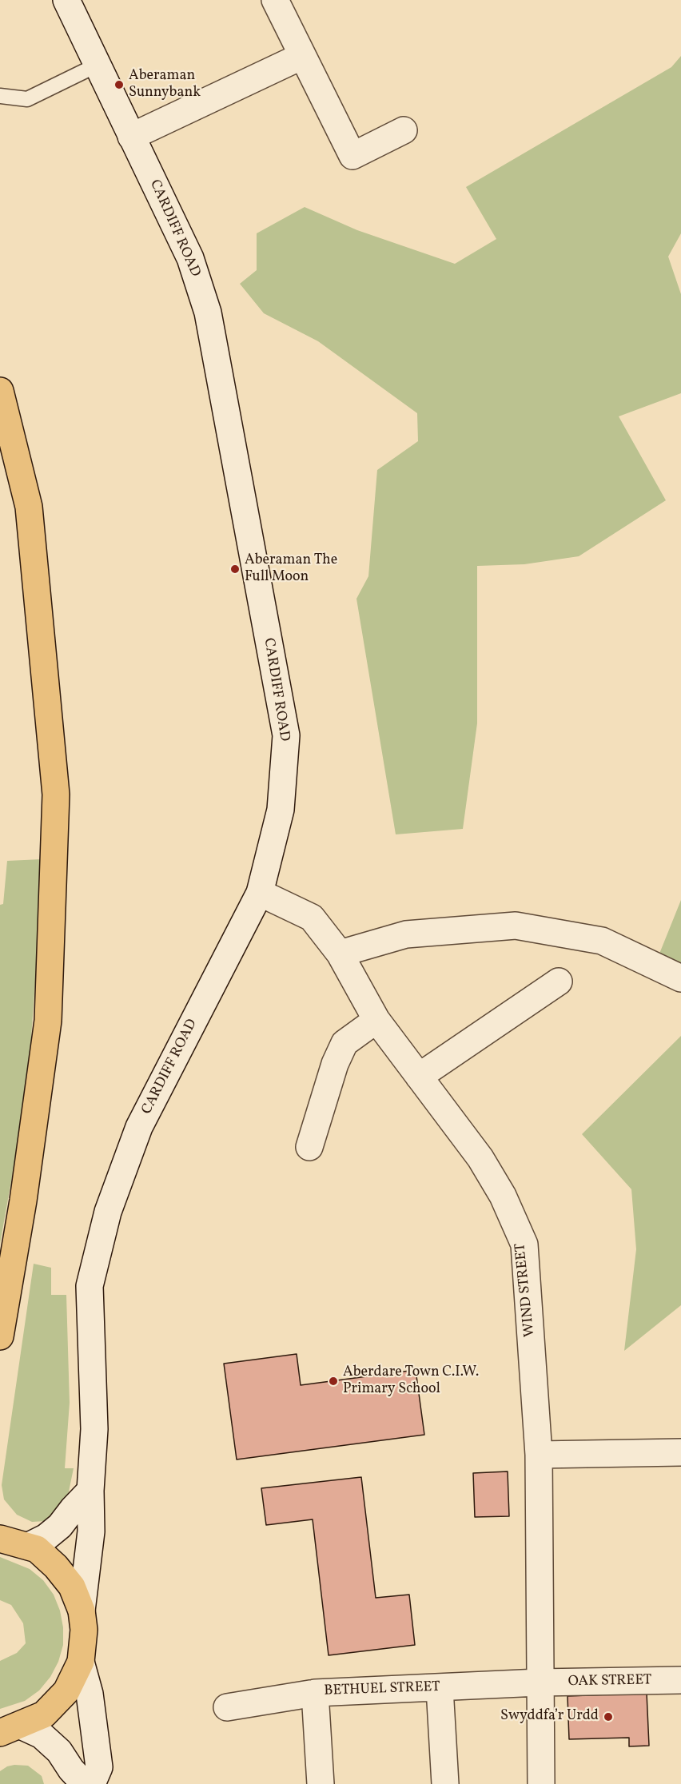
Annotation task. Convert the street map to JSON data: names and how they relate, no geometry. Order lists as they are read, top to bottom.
{
  "streets": {
    "street": [
      "CARDIFF ROAD",
      "WIND STREET",
      "OAK STREET",
      "BETHUEL STREET"
    ]
  },
  "crossings": [
    ["CARDIFF ROAD", "WIND STREET"],
    ["WIND STREET", "OAK STREET"],
    ["WIND STREET", "BETHUEL STREET"],
    ["OAK STREET", "BETHUEL STREET"]
  ],
  "places": [
    "Aberaman Sunnybank",
    "Aberaman The Full Moon",
    "Aberdare Town C.I.W. Primary School",
    "Swyddfa’r Urdd"
  ]
}
